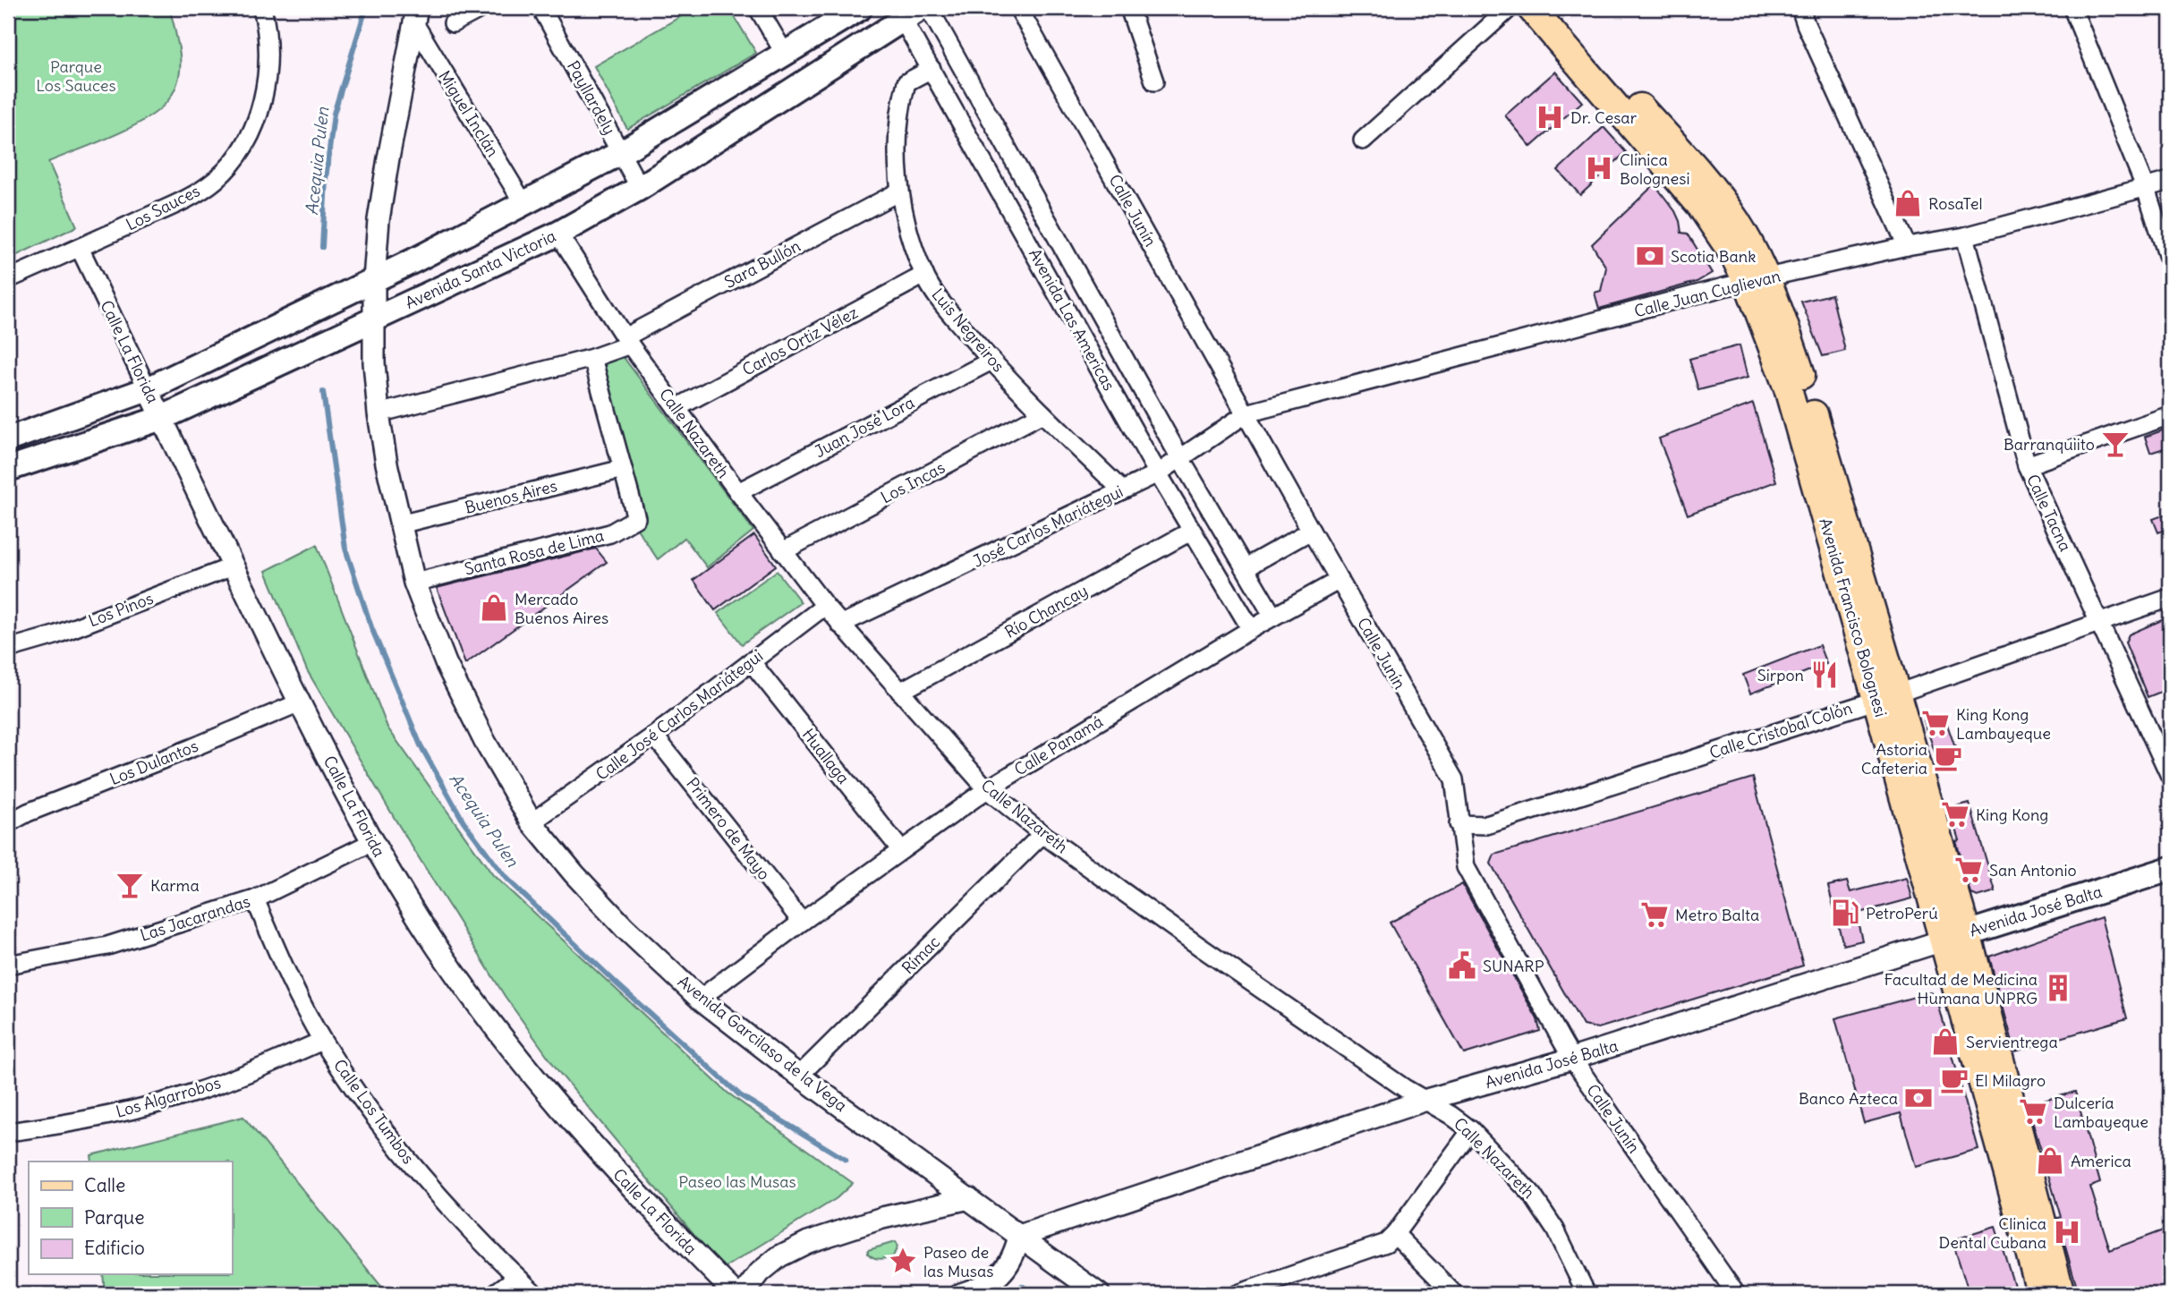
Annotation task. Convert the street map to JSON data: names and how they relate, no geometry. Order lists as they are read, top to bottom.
{
  "streets": {
    "main road": ["Avenida Santa Victoria", "Avenida Francisco Bolognesi", "Avenida José Balta"],
    "street": [
      "Payllardely",
      "Miguel Inclán",
      "Los Sauces",
      "Calle Junín",
      "Sara Bullón",
      "Calle Juan Cuglievan",
      "Avenida Las Americas",
      "Luis Negreiros",
      "Carlos Ortiz Vélez",
      "Calle La Florida",
      "Juan José Lora",
      "Calle Nazareth",
      "Los Incas",
      "Buenos Aires",
      "Calle Tacna",
      "José Carlos Mariátegui",
      "Santa Rosa de Lima",
      "Los Pinos",
      "Río Chancay",
      "Calle José Carlos Mariátegui",
      "Calle Cristobal Colón",
      "Calle Panamá",
      "Huallaga",
      "Los Dulantos",
      "Primero de Mayo",
      "Las Jacarandas",
      "Rímac",
      "Avenida Garcilaso de la Vega",
      "Los Algarrobos",
      "Calle Los Tumbos"
    ]
  },
  "crossings": [
    ["Payllardely", "Avenida Santa Victoria"],
    ["Miguel Inclán", "Avenida Garcilaso de la Vega"],
    ["Los Sauces", "Calle La Florida"],
    ["Calle Junín", "Calle Juan Cuglievan"],
    ["Calle Junín", "José Carlos Mariátegui"],
    ["Calle Junín", "Calle Cristobal Colón"],
    ["Calle Junín", "Calle Panamá"],
    ["Calle Junín", "Avenida José Balta"],
    ["Sara Bullón", "Luis Negreiros"],
    ["Sara Bullón", "Calle Nazareth"],
    ["Sara Bullón", "Santa Rosa de Lima"],
    ["Sara Bullón", "Avenida Garcilaso de la Vega"],
    ["Avenida Santa Victoria", "Avenida Las Americas"],
    ["Avenida Santa Victoria", "Calle La Florida"],
    ["Avenida Santa Victoria", "Calle Nazareth"],
    ["Avenida Santa Victoria", "Avenida Garcilaso de la Vega"],
    ["Calle Juan Cuglievan", "Calle Tacna"],
    ["Calle Juan Cuglievan", "José Carlos Mariátegui"],
    ["Calle Juan Cuglievan", "Avenida Francisco Bolognesi"],
    ["Avenida Las Americas", "Luis Negreiros"],
    ["Avenida Las Americas", "José Carlos Mariátegui"],
    ["Avenida Las Americas", "Río Chancay"],
    ["Avenida Las Americas", "Calle Panamá"],
    ["Luis Negreiros", "Carlos Ortiz Vélez"],
    ["Luis Negreiros", "Juan José Lora"],
    ["Luis Negreiros", "Los Incas"],
    ["Luis Negreiros", "José Carlos Mariátegui"],
    ["Carlos Ortiz Vélez", "Calle Nazareth"],
    ["Calle La Florida", "Los Pinos"],
    ["Calle La Florida", "Los Dulantos"],
    ["Calle La Florida", "Las Jacarandas"],
    ["Juan José Lora", "Calle Nazareth"],
    ["Calle Nazareth", "Los Incas"],
    ["Calle Nazareth", "José Carlos Mariátegui"],
    ["Calle Nazareth", "Río Chancay"],
    ["Calle Nazareth", "Calle José Carlos Mariátegui"],
    ["Calle Nazareth", "Calle Panamá"],
    ["Calle Nazareth", "Avenida José Balta"],
    ["Calle Nazareth", "Rímac"],
    ["Buenos Aires", "Santa Rosa de Lima"],
    ["Buenos Aires", "Avenida Garcilaso de la Vega"],
    ["Calle Tacna", "Calle Cristobal Colón"],
    ["Santa Rosa de Lima", "Avenida Garcilaso de la Vega"],
    ["Avenida Francisco Bolognesi", "Calle Cristobal Colón"],
    ["Avenida Francisco Bolognesi", "Avenida José Balta"],
    ["Calle José Carlos Mariátegui", "Huallaga"],
    ["Calle José Carlos Mariátegui", "Primero de Mayo"],
    ["Calle José Carlos Mariátegui", "Avenida Garcilaso de la Vega"],
    ["Calle Panamá", "Huallaga"],
    ["Calle Panamá", "Primero de Mayo"],
    ["Calle Panamá", "Avenida Garcilaso de la Vega"],
    ["Avenida José Balta", "Avenida Garcilaso de la Vega"],
    ["Las Jacarandas", "Calle Los Tumbos"],
    ["Rímac", "Avenida Garcilaso de la Vega"],
    ["Los Algarrobos", "Calle Los Tumbos"]
  ],
  "water": ["Acequia Pulen"],
  "parks": ["Parque Los Sauces", "Paseo las Musas"],
  "places": {
    "hospital": ["Dr. Cesar", "Clinica Bolognesi", "Clinica Dental Cubana"],
    "shop": [
      "RosaTel",
      "Mercado Buenos Aires",
      "Servientrega",
      "America"
    ],
    "bank": ["Scotia Bank", "Banco Azteca"],
    "bar": ["Barranquiito", "Karma"],
    "restaurant": ["Sirpon"],
    "supermarket": [
      "King Kong Lambayeque",
      "King Kong",
      "San Antonio",
      "Metro Balta",
      "Dulcería Lambayeque"
    ],
    "cafe": ["Astoria Cafeteria", "El Milagro"],
    "fuel station": ["PetroPerú"],
    "public building": ["SUNARP"],
    "building": ["Facultad de Medicina Humana UNPRG"],
    "place": ["Paseo de las Musas"]
  },
  "legend": ["Calle", "Parque", "Edificio"]
}
